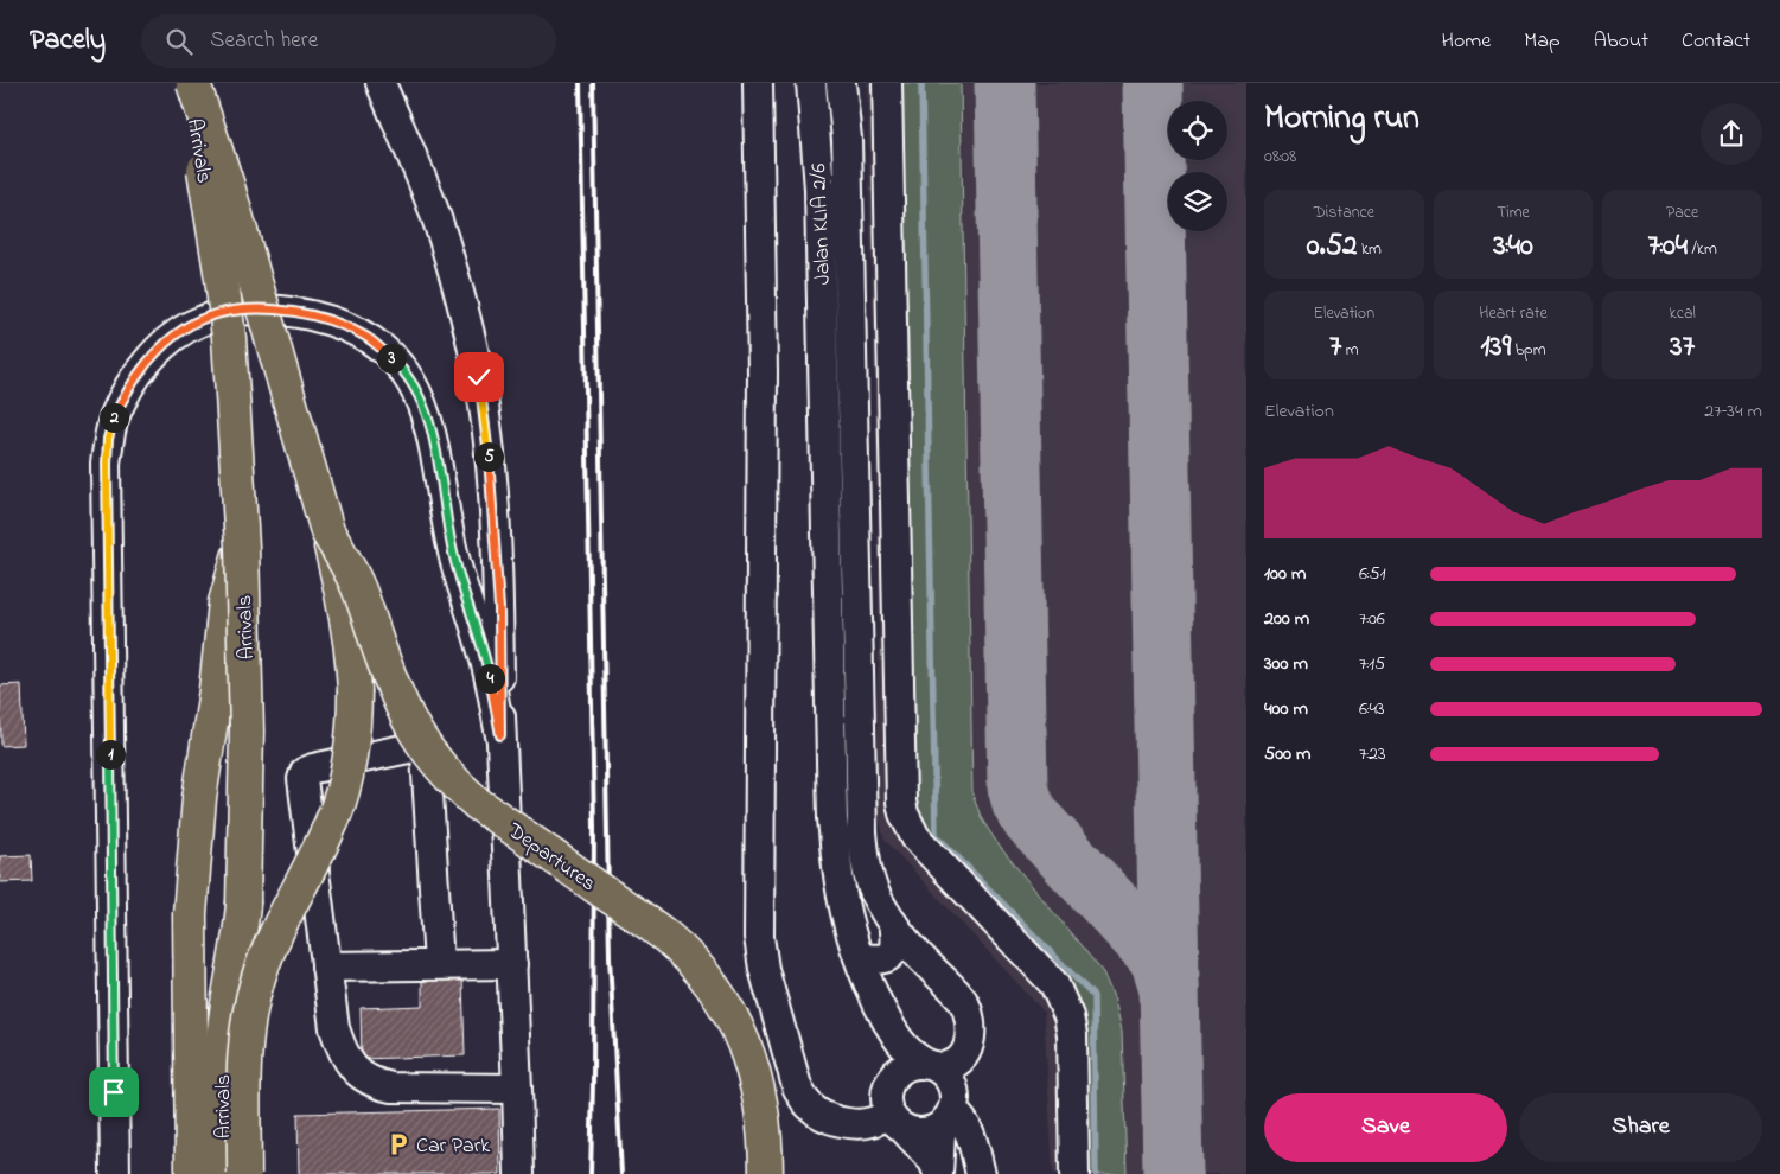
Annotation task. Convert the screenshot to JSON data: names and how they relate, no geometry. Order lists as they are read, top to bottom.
{
  "streets": {
    "main road": ["Arrivals", "Departures"],
    "lane": ["Jalan KLIA 2/6"]
  },
  "places": {
    "parking": ["Car Park"]
  },
  "page": {
    "header": "Pacely",
    "search": "Search here",
    "nav": [
      "Home",
      "Map",
      "About",
      "Contact"
    ],
    "heading": ["Morning run", "08:08"],
    "stats": [
      ["Distance", "0.52 km"],
      ["Time", "3:40"],
      ["Pace", "7:04 /km"],
      ["Elevation", "7 m"],
      ["Heart rate", "139 bpm"],
      ["kcal", "37"]
    ],
    "pins": [
      "3",
      "2",
      "5",
      "4",
      "1"
    ],
    "chart": ["Elevation", "27–34 m"],
    "list": [
      {
        "name": "100 m",
        "note": "6:51"
      },
      {
        "name": "200 m",
        "note": "7:06"
      },
      {
        "name": "300 m",
        "note": "7:15"
      },
      {
        "name": "400 m",
        "note": "6:43"
      },
      {
        "name": "500 m",
        "note": "7:23"
      }
    ],
    "buttons": ["Save", "Share"]
  }
}
